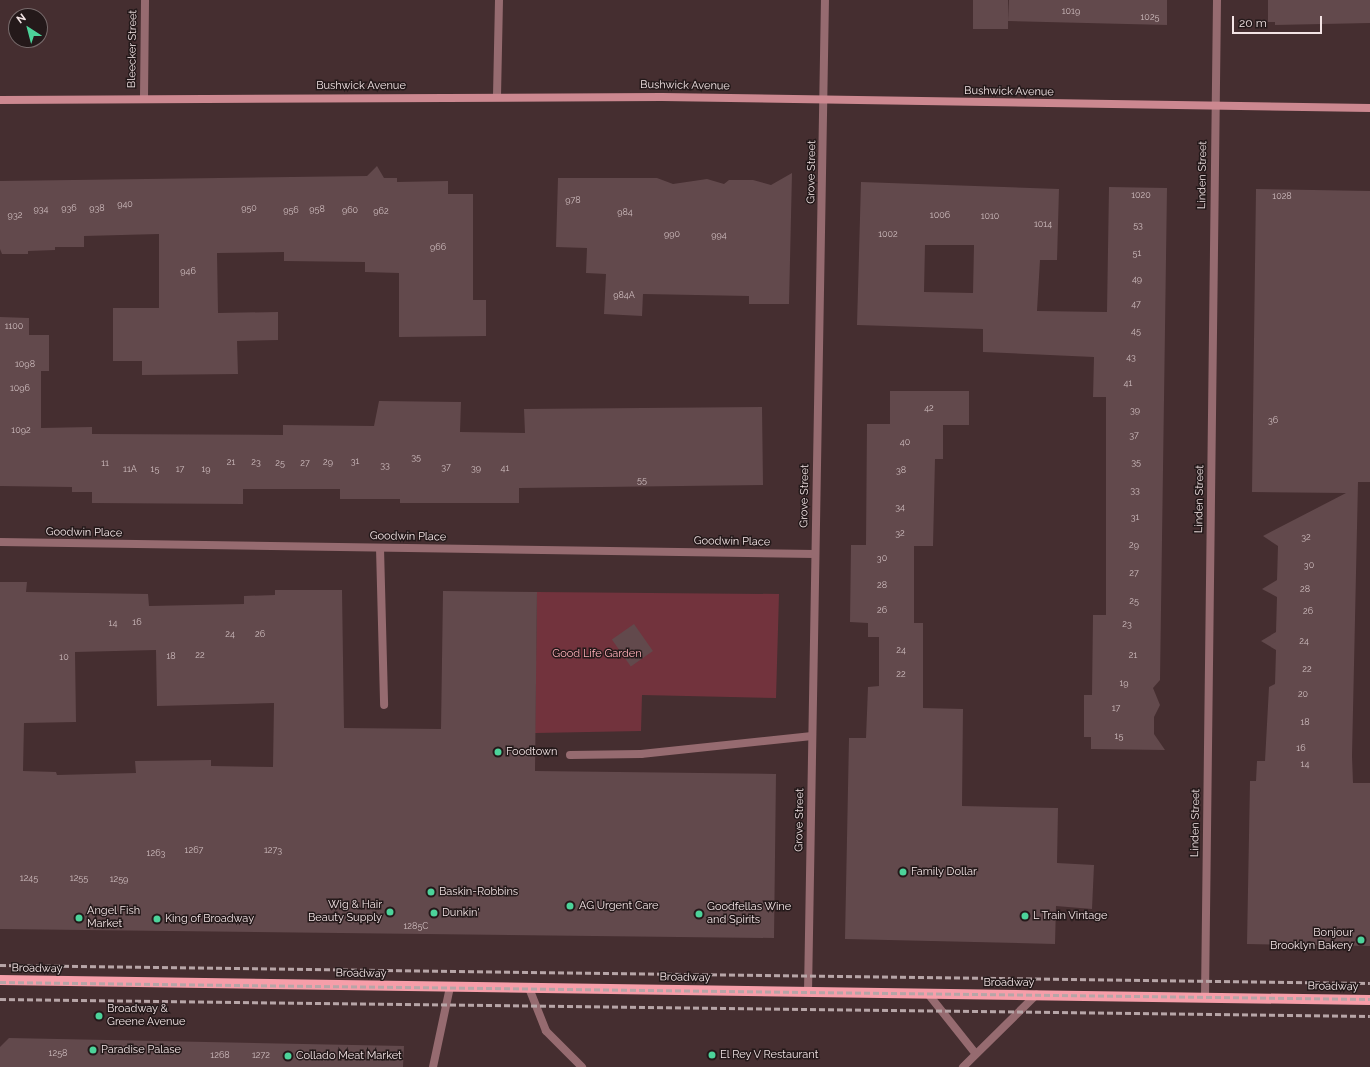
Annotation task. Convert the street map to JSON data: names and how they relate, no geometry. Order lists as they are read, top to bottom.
{
  "streets": {
    "main road": ["Bushwick Avenue", "Broadway"],
    "street": [
      "Bleecker Street",
      "Grove Street",
      "Linden Street",
      "Goodwin Place"
    ]
  },
  "crossings": [
    ["Bleecker Street", "Bushwick Avenue"],
    ["Bushwick Avenue", "Grove Street"],
    ["Bushwick Avenue", "Linden Street"],
    ["Grove Street", "Goodwin Place"],
    ["Grove Street", "Broadway"],
    ["Linden Street", "Broadway"]
  ],
  "parks": ["Good Life Garden"],
  "places": [
    "Foodtown",
    "Family Dollar",
    "Baskin-Robbins",
    "AG Urgent Care",
    "Wig & Hair Beauty Supply",
    "Dunkin'",
    "Goodfellas Wine and Spirits",
    "L Train Vintage",
    "Angel Fish Market",
    "King of Broadway",
    "Bonjour Brooklyn Bakery",
    "Broadway & Greene Avenue",
    "Paradise Palase",
    "El Rey V Restaurant",
    "Collado Meat Market"
  ],
  "house_numbers": [
    "1019",
    "1025",
    "1020",
    "1028",
    "978",
    "940",
    "936",
    "938",
    "950",
    "934",
    "958",
    "956",
    "960",
    "962",
    "984",
    "932",
    "1006",
    "1010",
    "1014",
    "53",
    "990",
    "1002",
    "994",
    "966",
    "51",
    "946",
    "49",
    "984A",
    "47",
    "1100",
    "45",
    "43",
    "1098",
    "41",
    "1096",
    "42",
    "39",
    "36",
    "1092",
    "37",
    "40",
    "35",
    "31",
    "21",
    "23",
    "29",
    "35",
    "11",
    "25",
    "27",
    "33",
    "37",
    "39",
    "41",
    "11A",
    "15",
    "17",
    "19",
    "38",
    "55",
    "33",
    "34",
    "31",
    "32",
    "32",
    "29",
    "30",
    "30",
    "27",
    "28",
    "28",
    "25",
    "26",
    "26",
    "16",
    "14",
    "23",
    "24",
    "26",
    "24",
    "24",
    "22",
    "21",
    "18",
    "10",
    "22",
    "22",
    "19",
    "20",
    "17",
    "18",
    "15",
    "16",
    "14",
    "1267",
    "1273",
    "1263",
    "1245",
    "1255",
    "1259",
    "1285C",
    "1258",
    "1268",
    "1272"
  ],
  "scale_bar": "20 m",
  "north": "top left"
}
